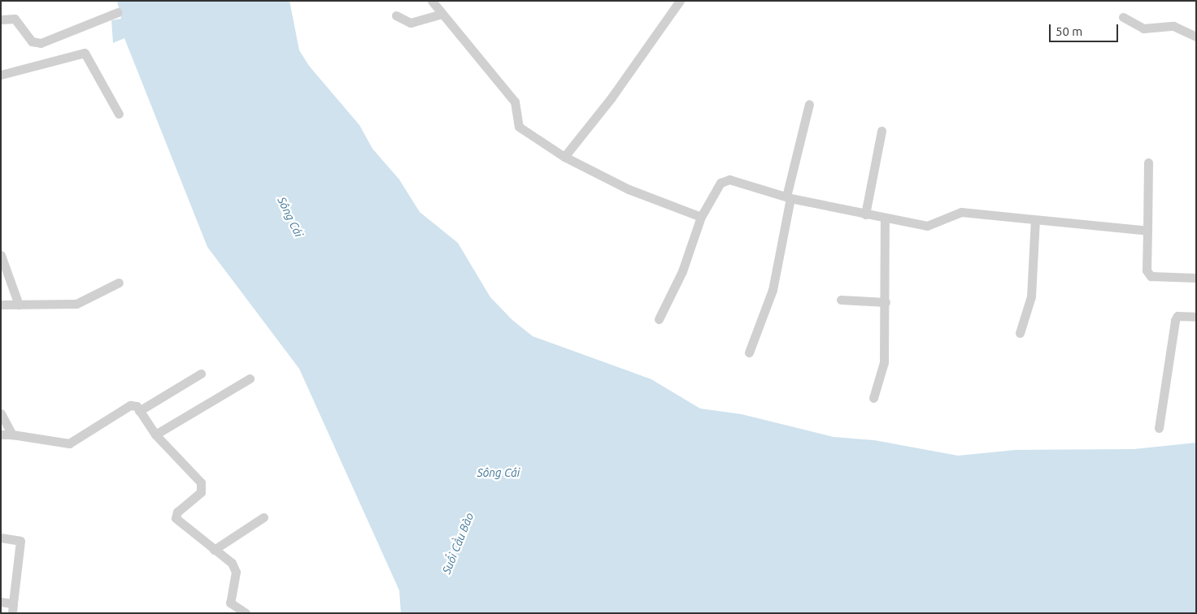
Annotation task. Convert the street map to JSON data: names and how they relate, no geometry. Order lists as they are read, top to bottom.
{
  "water": ["Sông Cái", "Suối Cầu Bào"],
  "scale_bar": "50 m"
}
